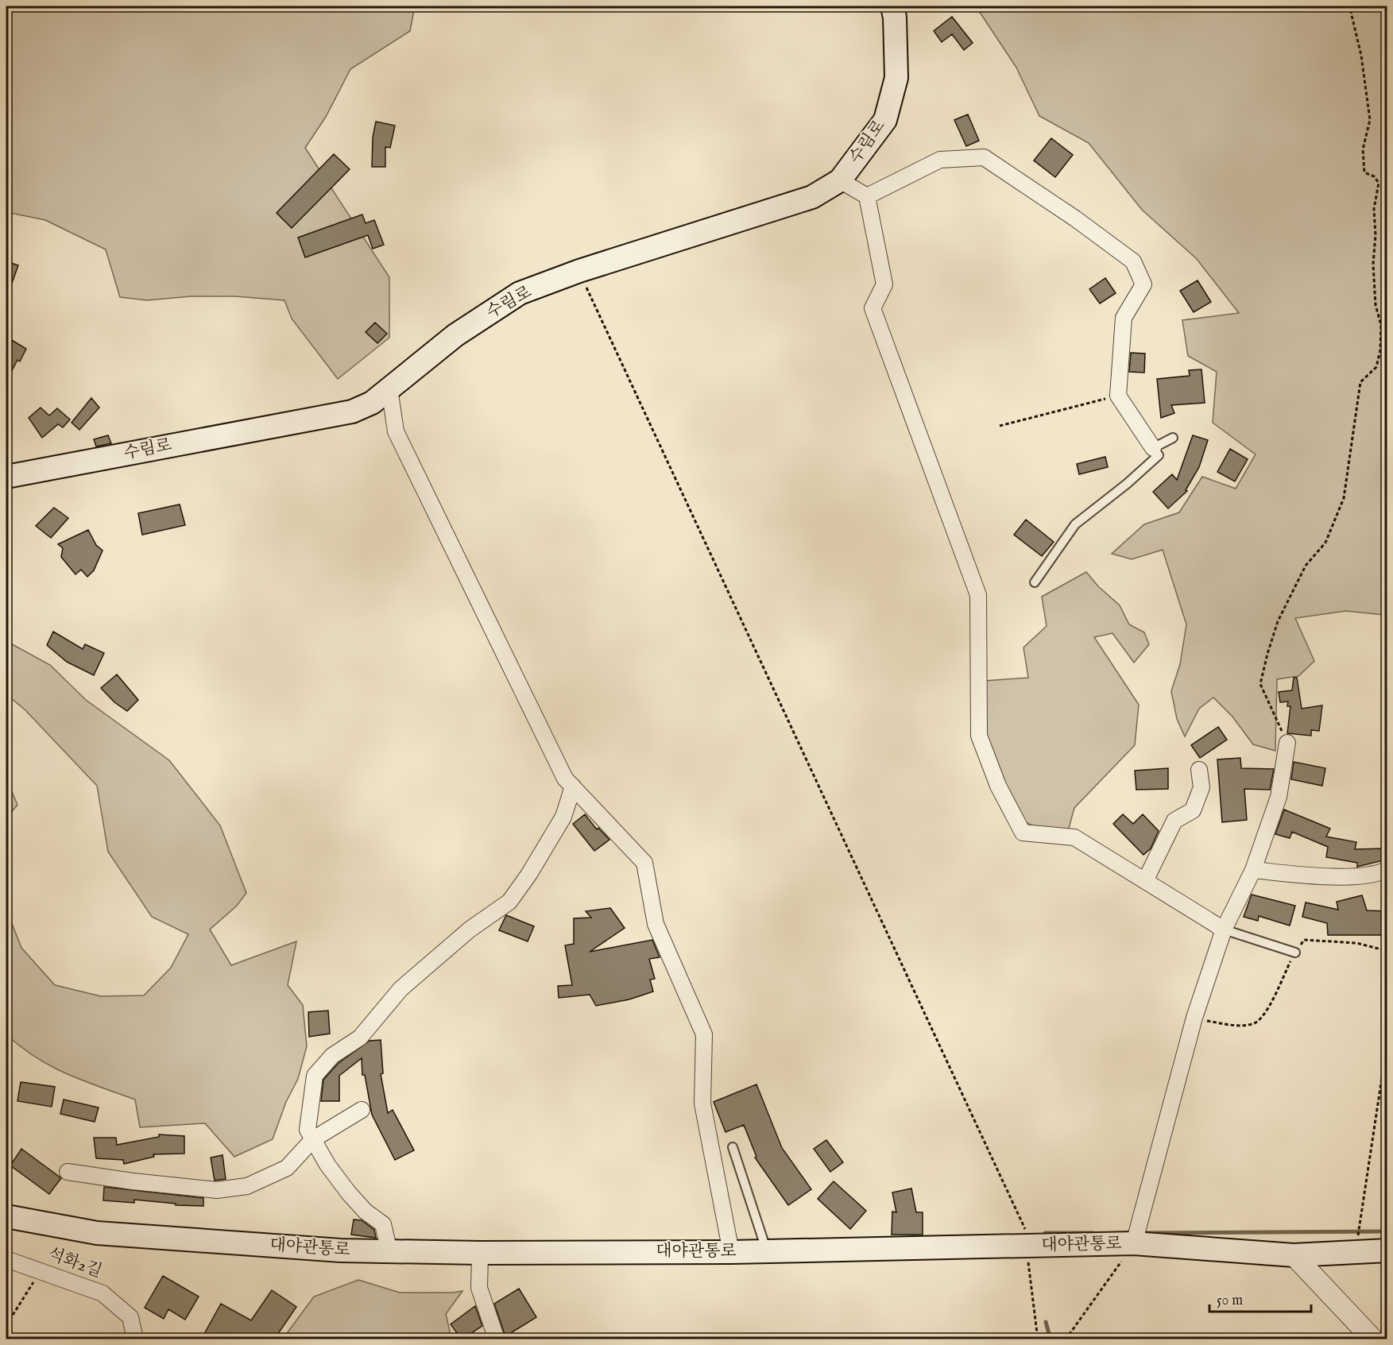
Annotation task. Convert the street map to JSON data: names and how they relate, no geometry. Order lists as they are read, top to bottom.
{
  "streets": {
    "main road": ["수림로", "대야관통로"],
    "street": ["석화2길"]
  },
  "scale_bar": "50 m"
}
